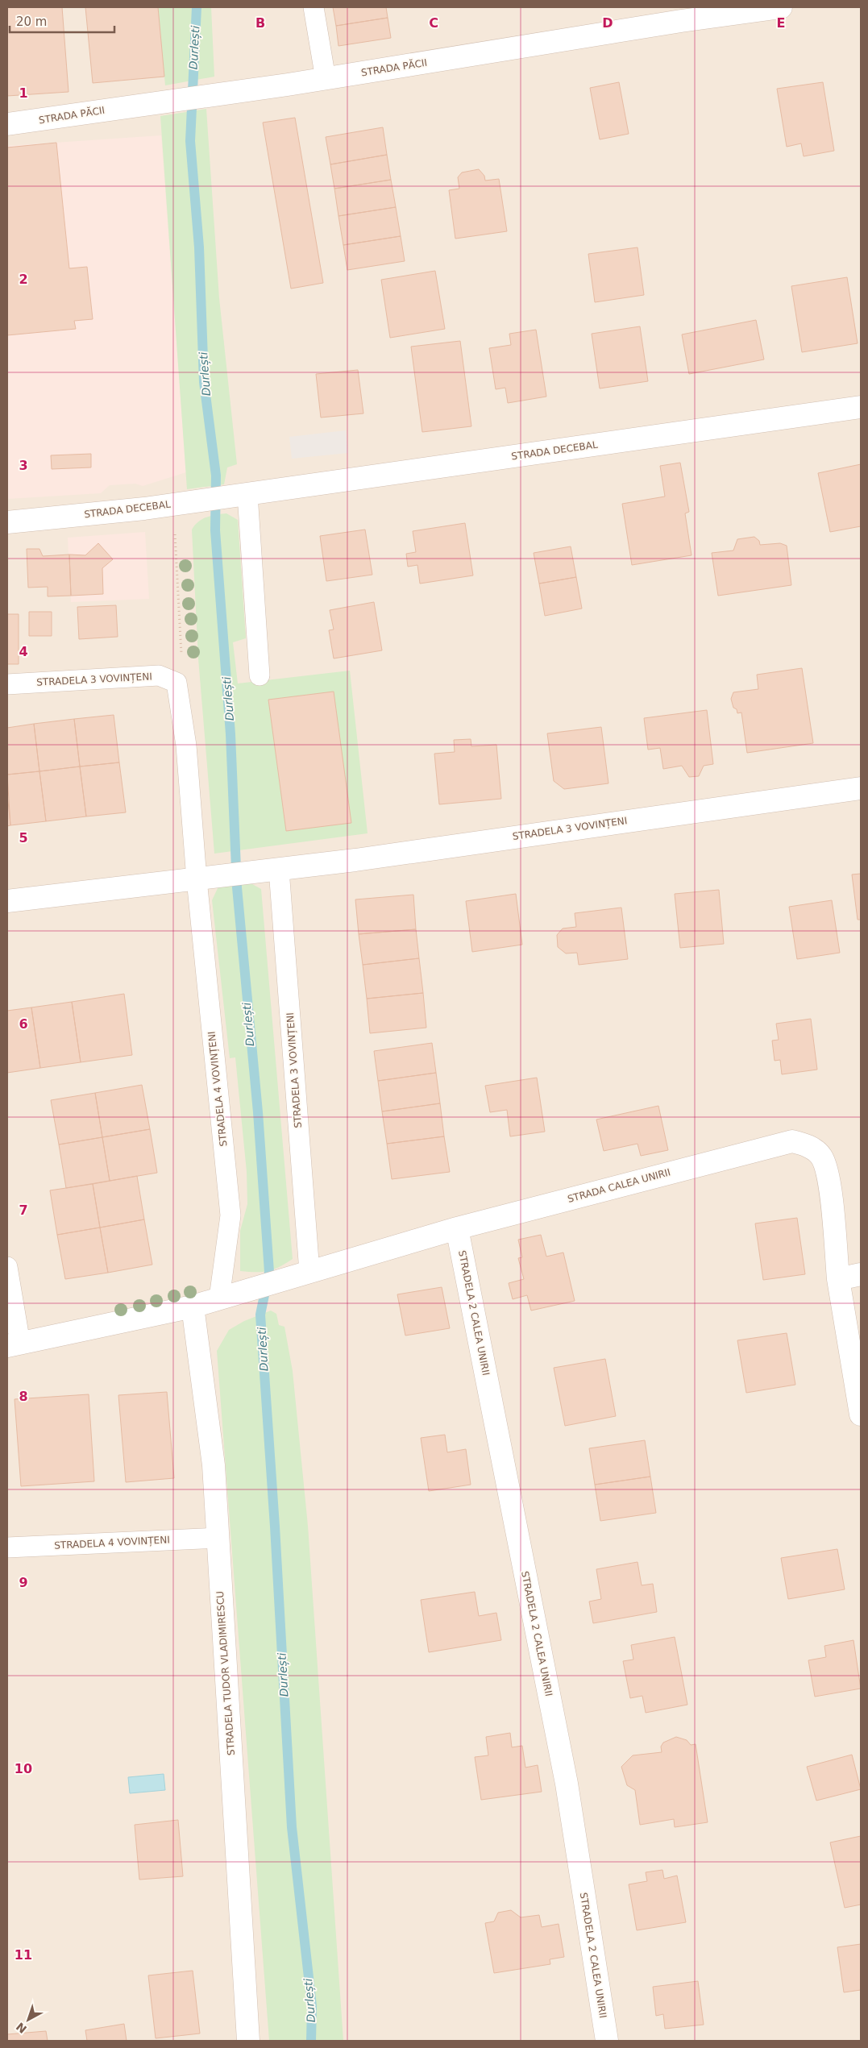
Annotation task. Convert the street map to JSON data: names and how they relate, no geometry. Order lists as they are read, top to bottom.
{
  "streets": {
    "street": [
      "STRADA PĂCII",
      "STRADA DECEBAL",
      "STRADELA 3 VOVINȚENI",
      "STRADA CALEA UNIRII",
      "STRADELA 2 CALEA UNIRII",
      "STRADELA TUDOR VLADIMIRESCU"
    ],
    "lane": ["STRADELA 4 VOVINȚENI"]
  },
  "crossings": [
    ["STRADELA 3 VOVINȚENI", "STRADELA 4 VOVINȚENI"],
    ["STRADELA 3 VOVINȚENI", "STRADA CALEA UNIRII"],
    ["STRADELA 4 VOVINȚENI", "STRADA CALEA UNIRII"],
    ["STRADELA 4 VOVINȚENI", "STRADELA TUDOR VLADIMIRESCU"],
    ["STRADA CALEA UNIRII", "STRADELA 2 CALEA UNIRII"]
  ],
  "water": ["Durlești"],
  "scale_bar": "20 m",
  "north": "bottom left",
  "grid": {
    "columns": [
      "B",
      "C",
      "D",
      "E"
    ],
    "rows": [
      "1",
      "2",
      "3",
      "4",
      "5",
      "6",
      "7",
      "8",
      "9",
      "10",
      "11"
    ]
  }
}
